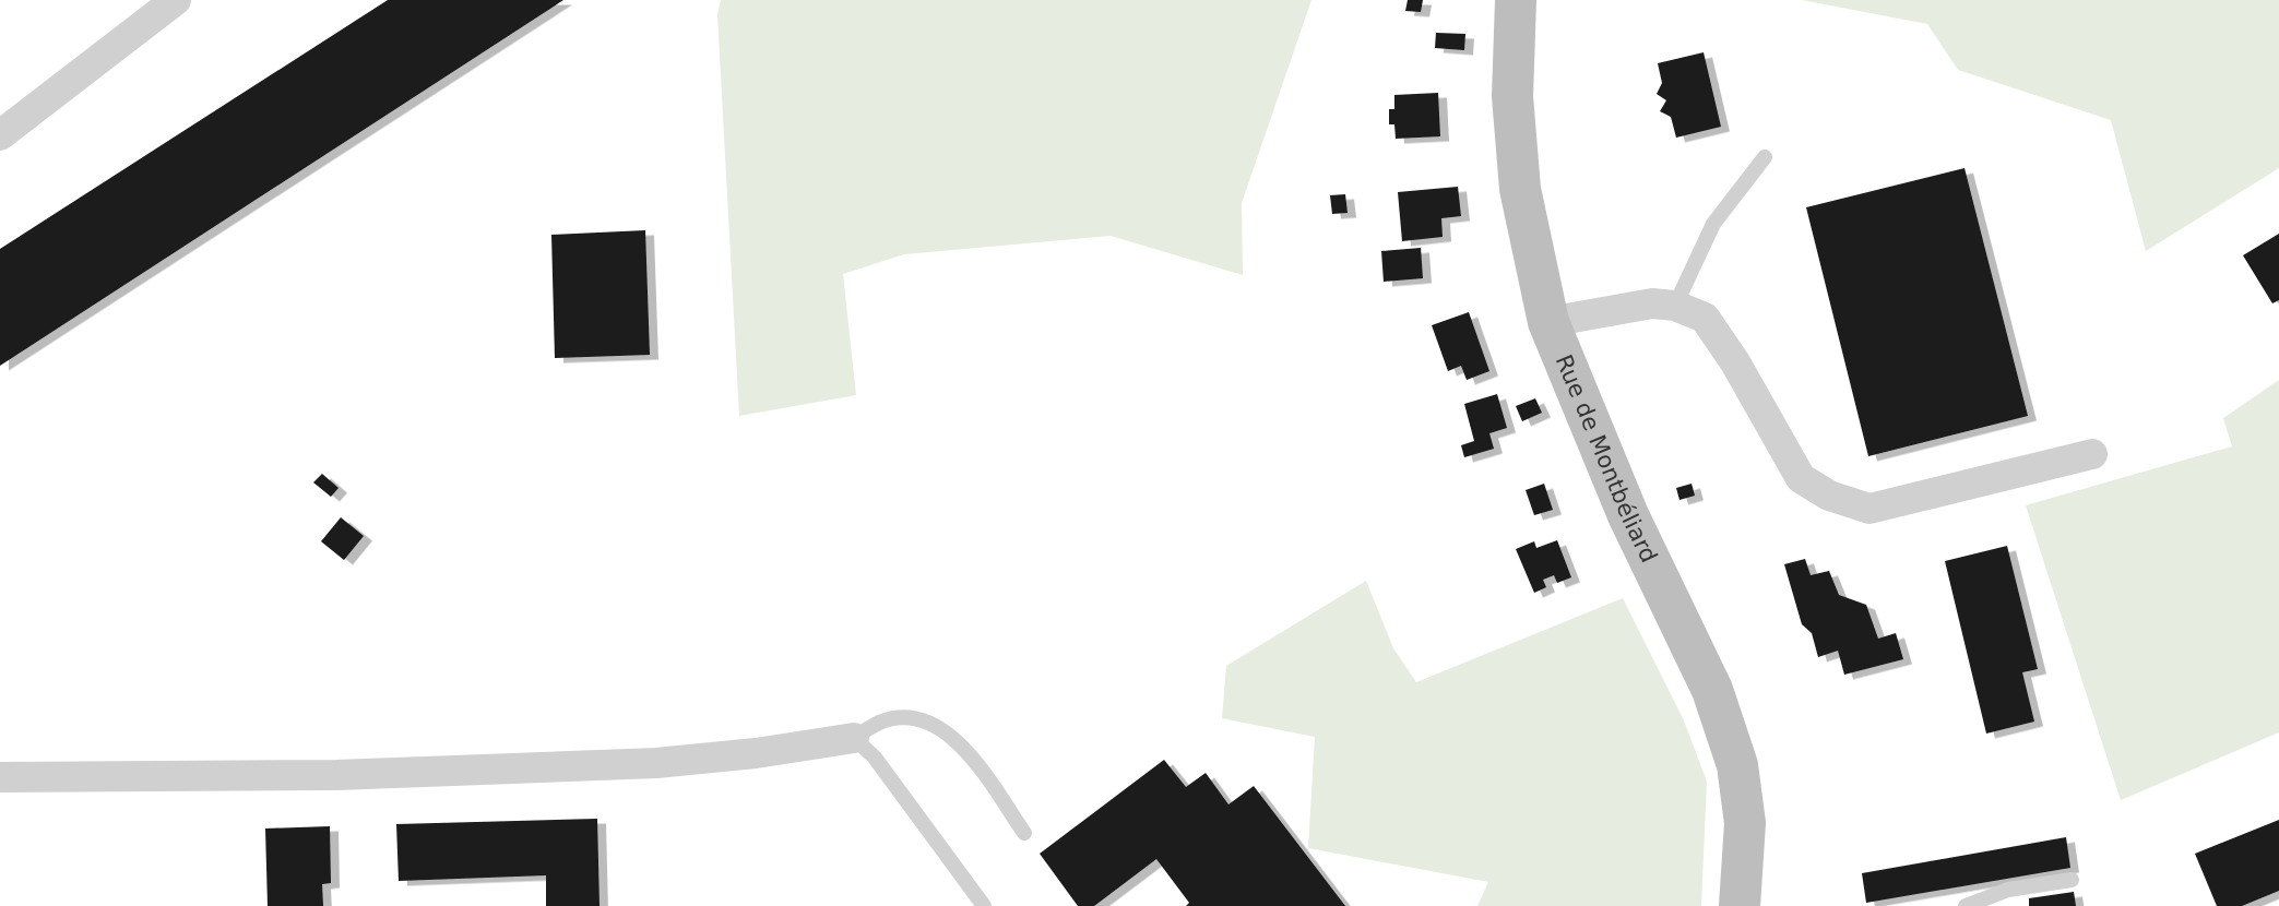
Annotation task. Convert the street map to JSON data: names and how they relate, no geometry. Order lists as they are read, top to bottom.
{
  "streets": {
    "street": ["Rue de Montbéliard"]
  }
}
